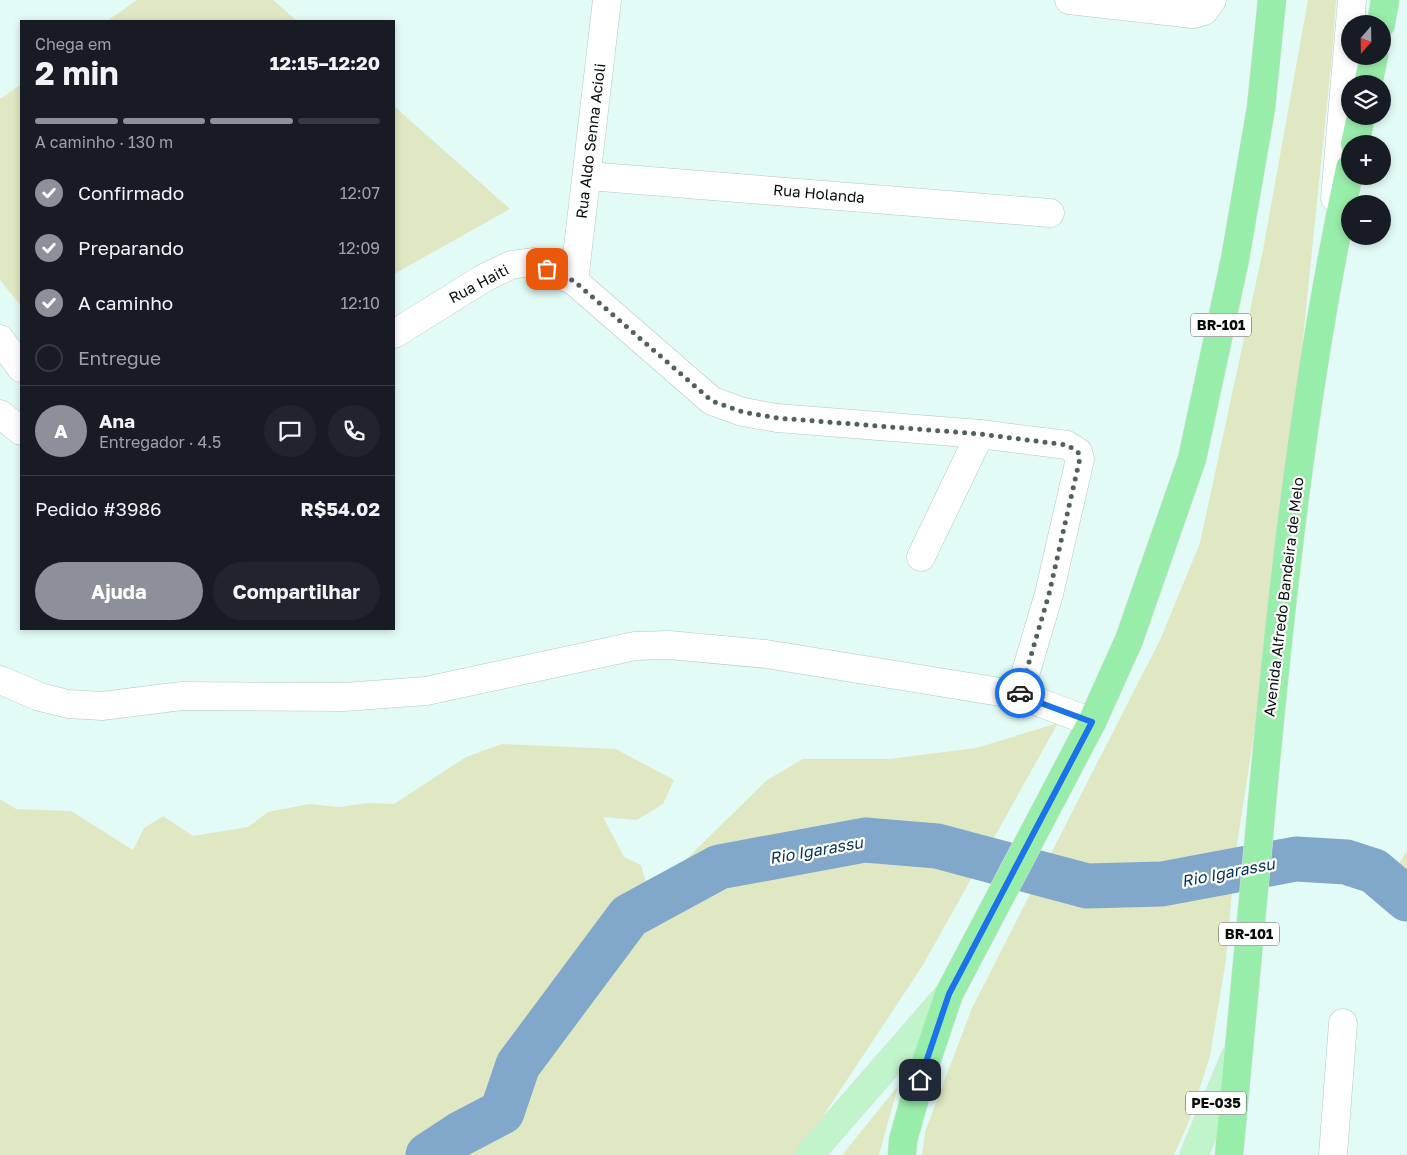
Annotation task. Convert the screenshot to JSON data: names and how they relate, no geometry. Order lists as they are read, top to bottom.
{
  "streets": {
    "highway": ["BR-101", "Avenida Alfredo Bandeira de Melo"],
    "main road": ["PE-035"],
    "street": ["Rua Aldo Senna Acioli", "Rua Holanda", "Rua Haiti"]
  },
  "crossings": [
    ["Rua Aldo Senna Acioli", "Rua Holanda"],
    ["Rua Aldo Senna Acioli", "Rua Haiti"],
    ["BR-101", "Avenida Alfredo Bandeira de Melo"],
    ["BR-101", "PE-035"],
    ["Avenida Alfredo Bandeira de Melo", "PE-035"]
  ],
  "water": ["Rio Igarassu"],
  "north": "bottom",
  "page": {
    "map_buttons": ["+", "−"],
    "heading": ["2 min", "Chega em", "12:15–12:20"],
    "panel": [
      "Ana",
      "Entregador · 4.5",
      "Pedido #3986",
      "R$54.02"
    ],
    "bar": "A caminho · 130 m",
    "list": [
      ["Confirmado", "12:07"],
      ["Preparando", "12:09"],
      ["A caminho", "12:10"],
      "Entregue"
    ],
    "round": "A",
    "buttons": ["Ajuda", "Compartilhar"]
  }
}
